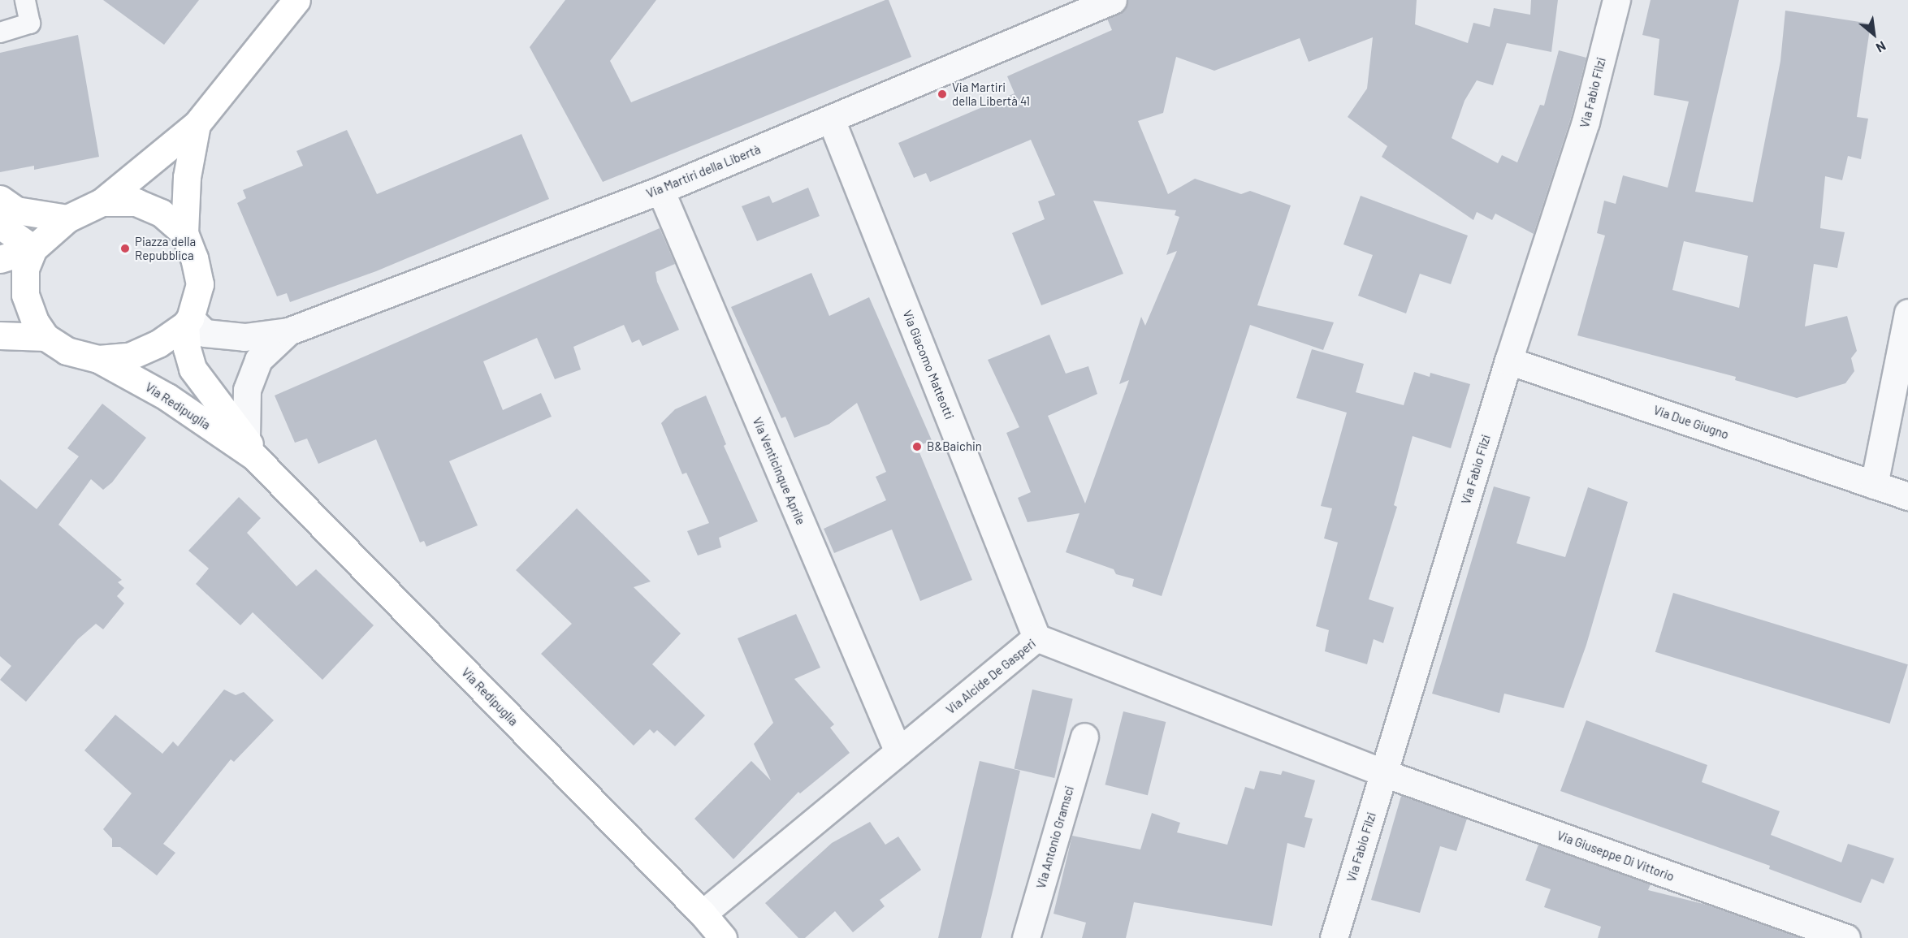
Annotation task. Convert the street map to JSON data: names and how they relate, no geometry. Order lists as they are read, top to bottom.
{
  "streets": {
    "street": [
      "Via Fabio Filzi",
      "Via Martiri della Libertà",
      "Via Giacomo Matteotti",
      "Via Redipuglia",
      "Via Due Giugno",
      "Via Venticinque Aprile",
      "Via Alcide De Gasperi",
      "Via Antonio Gramsci",
      "Via Giuseppe Di Vittorio"
    ]
  },
  "crossings": [
    ["Via Fabio Filzi", "Via Due Giugno"],
    ["Via Fabio Filzi", "Via Alcide De Gasperi"],
    ["Via Fabio Filzi", "Via Giuseppe Di Vittorio"],
    ["Via Martiri della Libertà", "Via Giacomo Matteotti"],
    ["Via Martiri della Libertà", "Via Redipuglia"],
    ["Via Martiri della Libertà", "Via Venticinque Aprile"],
    ["Via Giacomo Matteotti", "Via Alcide De Gasperi"],
    ["Via Redipuglia", "Via Alcide De Gasperi"],
    ["Via Venticinque Aprile", "Via Alcide De Gasperi"],
    ["Via Alcide De Gasperi", "Via Giuseppe Di Vittorio"]
  ],
  "places": ["Via Martiri della Libertà 41", "Piazza della Repubblica", "B&Baichin"],
  "north": "bottom right"
}
